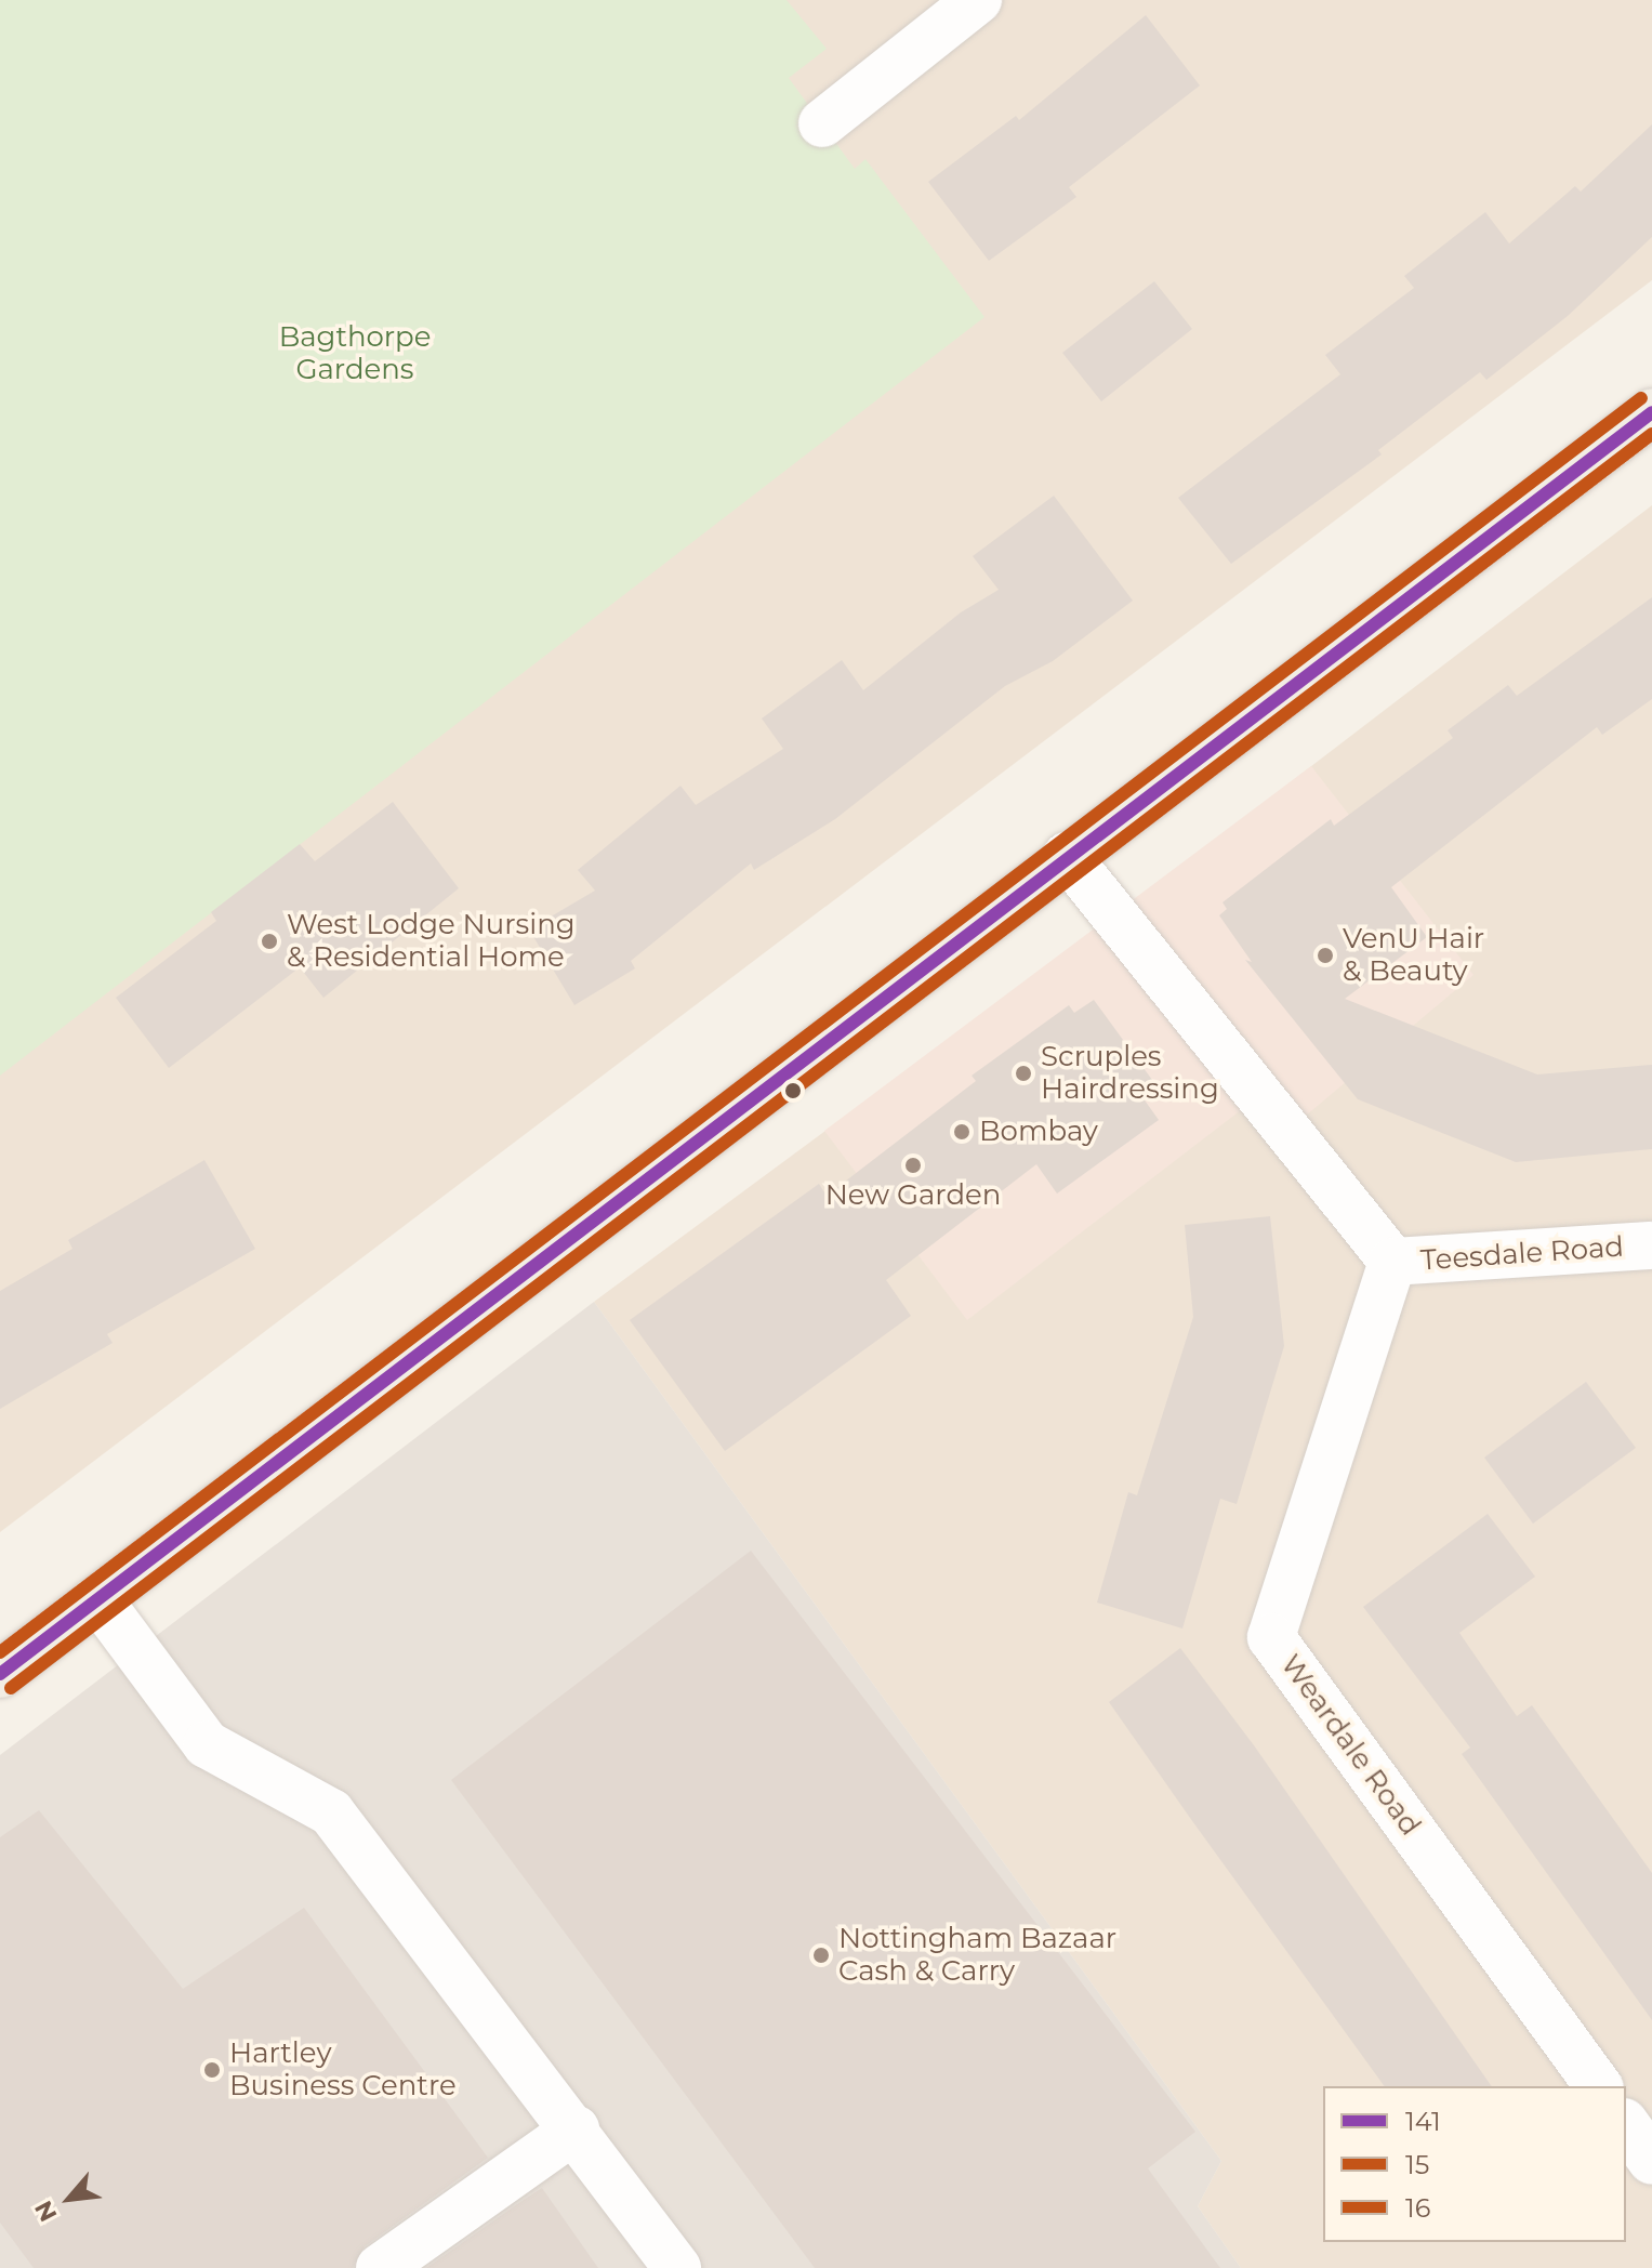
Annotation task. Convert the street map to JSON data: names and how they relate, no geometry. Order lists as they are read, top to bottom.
{
  "streets": {
    "street": ["Teesdale Road", "Weardale Road"]
  },
  "crossings": [
    ["Teesdale Road", "Weardale Road"]
  ],
  "parks": ["Bagthorpe Gardens"],
  "places": [
    "West Lodge Nursing & Residential Home",
    "VenU Hair & Beauty",
    "Scruples Hairdressing",
    "Bombay",
    "New Garden",
    "Nottingham Bazaar Cash & Carry",
    "Hartley Business Centre"
  ],
  "lines": ["transit line 16", "transit line 141", "transit line 15"],
  "legend": ["141", "15", "16"],
  "north": "bottom left"
}
